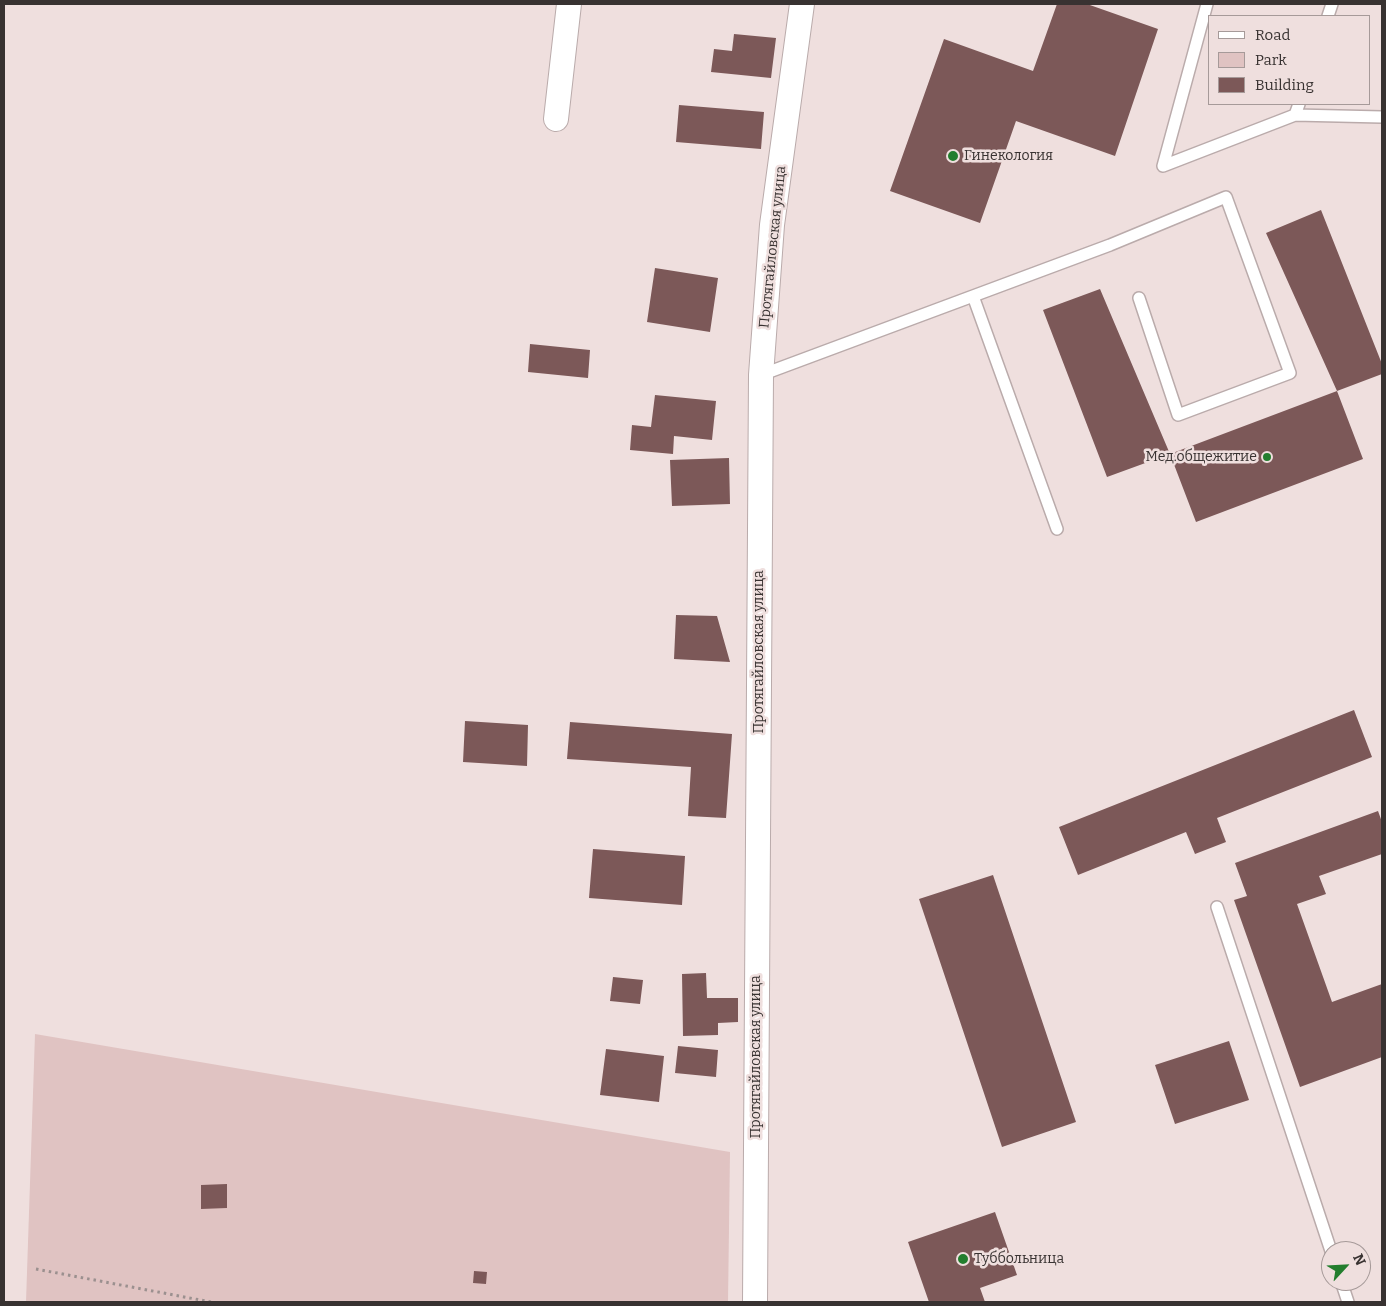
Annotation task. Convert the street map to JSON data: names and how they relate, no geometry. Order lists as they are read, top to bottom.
{
  "streets": {
    "street": ["Протягайловская улица"]
  },
  "places": ["Гинекология", "Мед.общежитие", "Туббольница"],
  "legend": ["Road", "Park", "Building"],
  "north": "top right"
}
